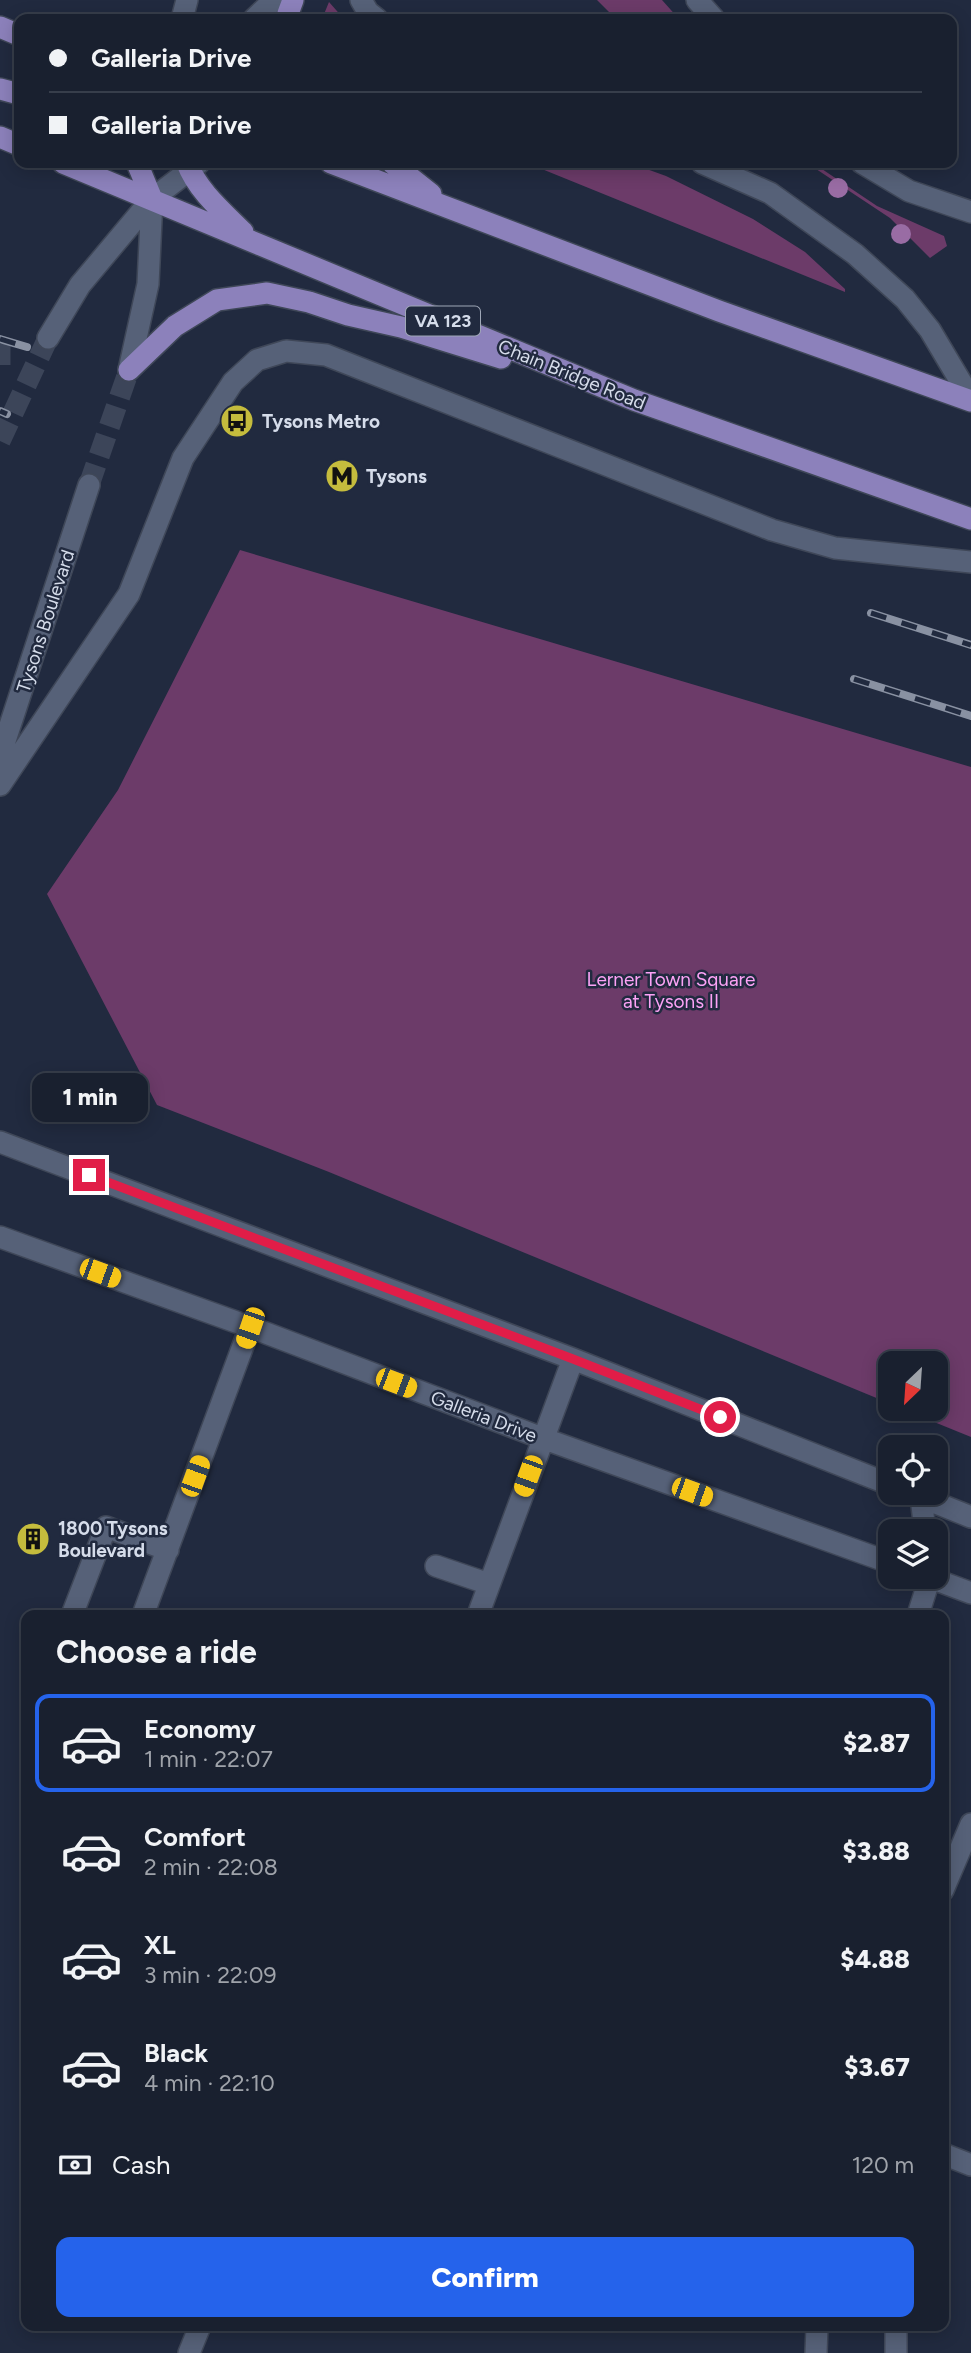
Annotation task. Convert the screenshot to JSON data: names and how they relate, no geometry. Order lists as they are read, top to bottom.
{
  "streets": {
    "main road": ["VA 123", "Chain Bridge Road"],
    "street": ["Tysons Boulevard", "Galleria Drive"]
  },
  "parks": ["Lerner Town Square at Tysons II"],
  "places": {
    "bus stop": ["Tysons Metro"],
    "metro station": ["Tysons"],
    "building": ["1800 Tysons Boulevard"]
  },
  "north": "bottom left",
  "page": {
    "banner": ["Galleria Drive", "Galleria Drive"],
    "bubble": "1 min",
    "heading": "Choose a ride",
    "list": [
      {
        "name": "Economy",
        "note": "1 min · 22:07",
        "value": "$2.87"
      },
      {
        "name": "Comfort",
        "note": "2 min · 22:08",
        "value": "$3.88"
      },
      {
        "name": "XL",
        "note": "3 min · 22:09",
        "value": "$4.88"
      },
      {
        "name": "Black",
        "note": "4 min · 22:10",
        "value": "$3.67"
      }
    ],
    "pay": ["Cash", "120 m"],
    "buttons": "Confirm"
  }
}
